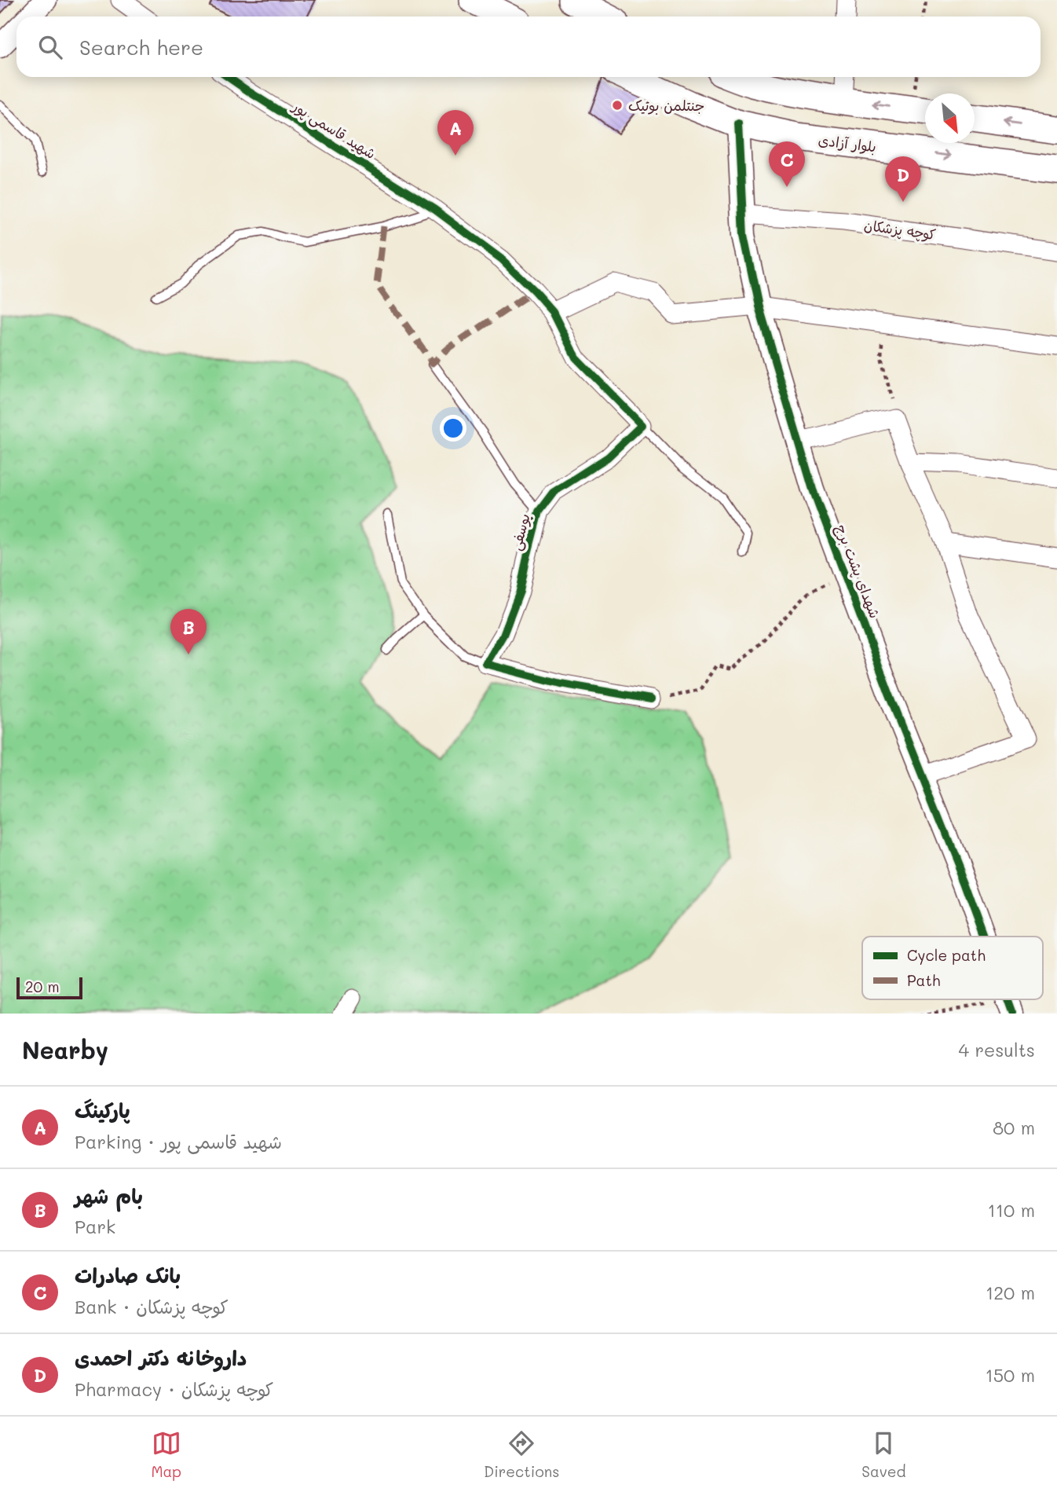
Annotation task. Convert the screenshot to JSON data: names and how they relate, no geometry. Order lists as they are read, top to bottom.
{
  "streets": {
    "main road": ["بلوار آزادی"],
    "street": [
      "شهید قاسمی پور",
      "کوچه پزشکان",
      "یوسفی",
      "شهدای پشت برج"
    ]
  },
  "crossings": [
    ["بلوار آزادی", "شهدای پشت برج"],
    ["کوچه پزشکان", "شهدای پشت برج"]
  ],
  "places": ["جنتلمن بوتیک"],
  "legend": ["Cycle path", "Path"],
  "scale_bar": "20 m",
  "north": "bottom right",
  "page": {
    "search": "Search here",
    "pins": [
      "A",
      "C",
      "D",
      "B"
    ],
    "scale": "20 m",
    "heading": ["Nearby", "4 results"],
    "list": [
      {
        "mark": "A",
        "name": "پارکینگ",
        "note": "Parking · شهید قاسمی پور",
        "value": "80 m"
      },
      {
        "mark": "B",
        "name": "بام شهر",
        "note": "Park",
        "value": "110 m"
      },
      {
        "mark": "C",
        "name": "بانک صادرات",
        "note": "Bank · کوچه پزشکان",
        "value": "120 m"
      },
      {
        "mark": "D",
        "name": "داروخانه دکتر احمدی",
        "note": "Pharmacy · کوچه پزشکان",
        "value": "150 m"
      }
    ],
    "nav": ["Map", "Directions", "Saved"]
  }
}
